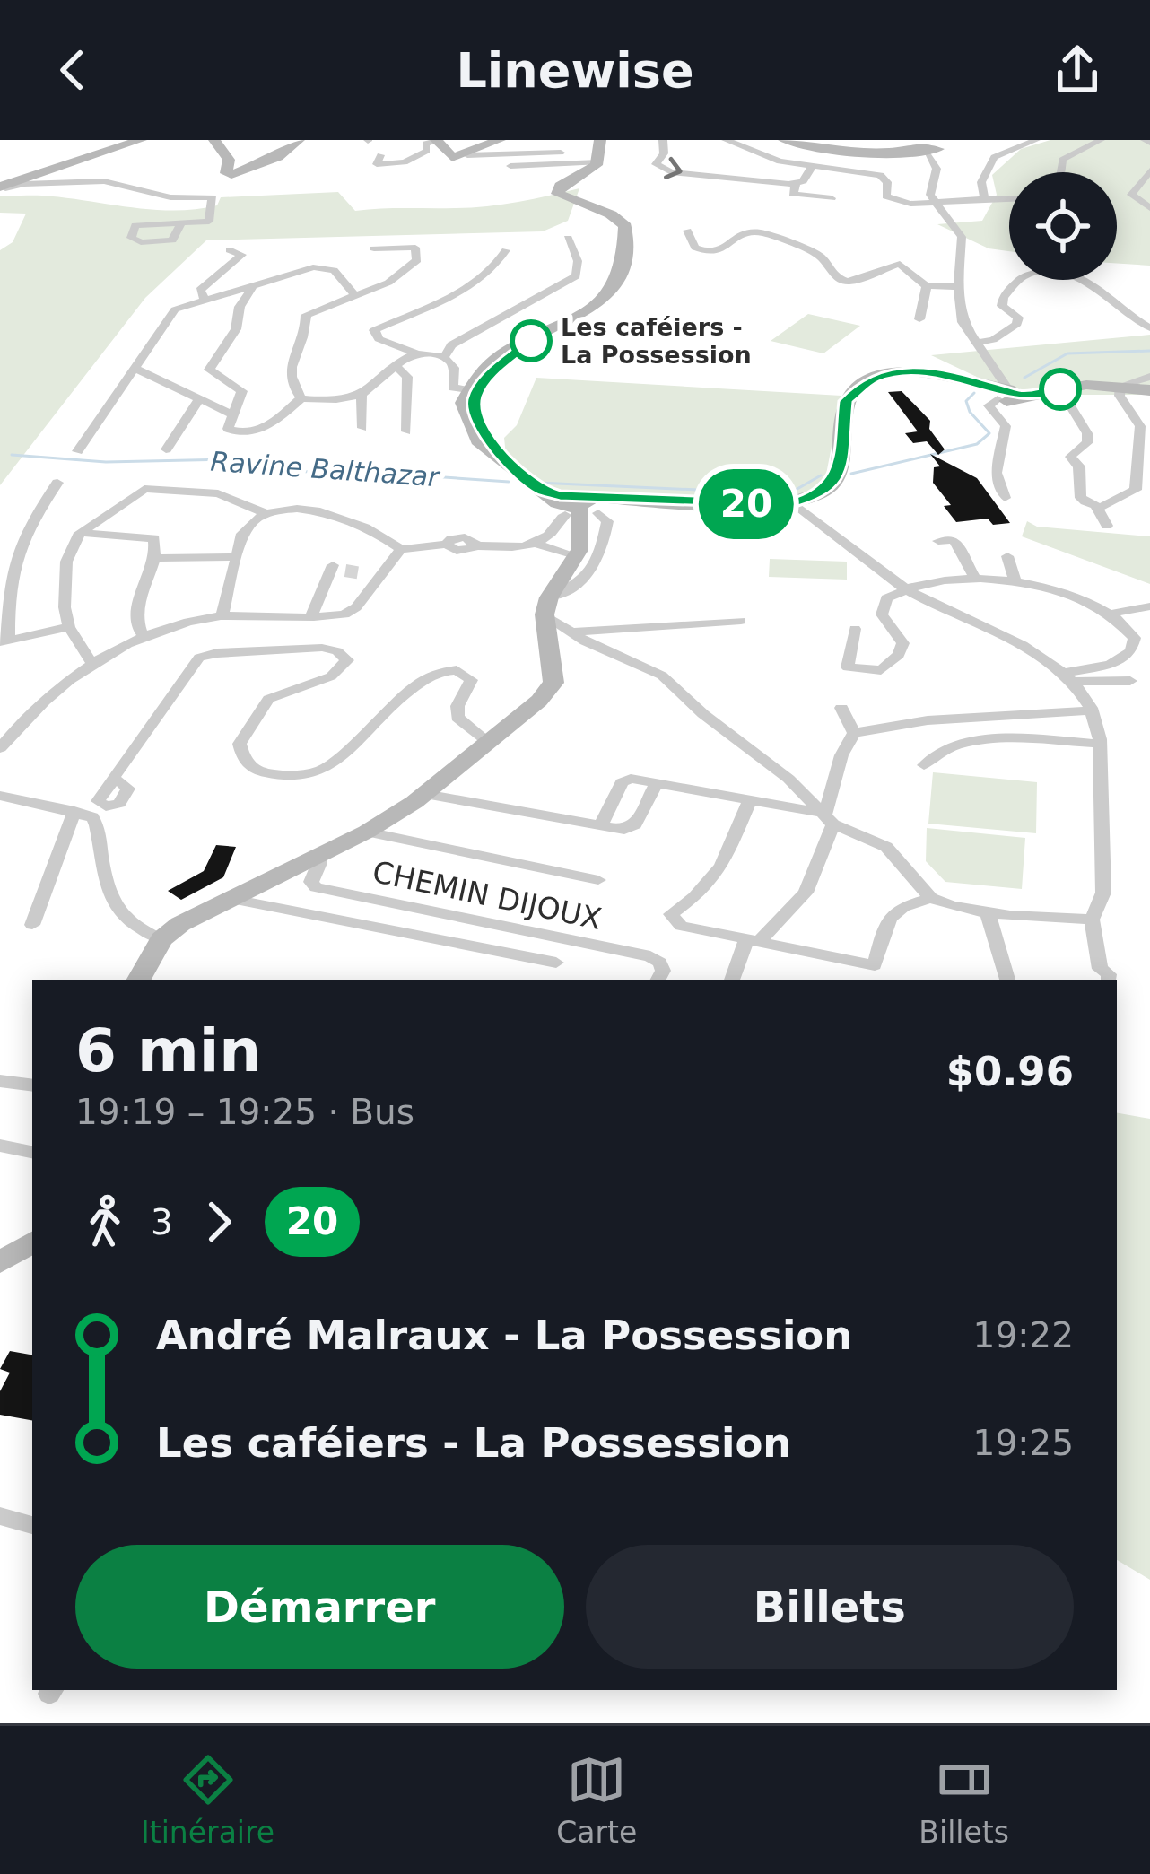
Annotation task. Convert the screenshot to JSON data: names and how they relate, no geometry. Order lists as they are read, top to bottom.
{
  "streets": {
    "street": ["CHEMIN DIJOUX"]
  },
  "water": ["Ravine Balthazar"],
  "places": ["Les caféiers - La Possession"],
  "lines": ["bus line 20"],
  "page": {
    "header": "Linewise",
    "on_map": "20",
    "heading": ["6 min", "19:19 – 19:25 · Bus", "$0.96"],
    "legs": ["3", "20"],
    "list": [
      {
        "name": "André Malraux - La Possession",
        "value": "19:22"
      },
      {
        "name": "Les caféiers - La Possession",
        "value": "19:25"
      }
    ],
    "buttons": ["Démarrer", "Billets"],
    "tabs": ["Itinéraire", "Carte", "Billets"]
  }
}
